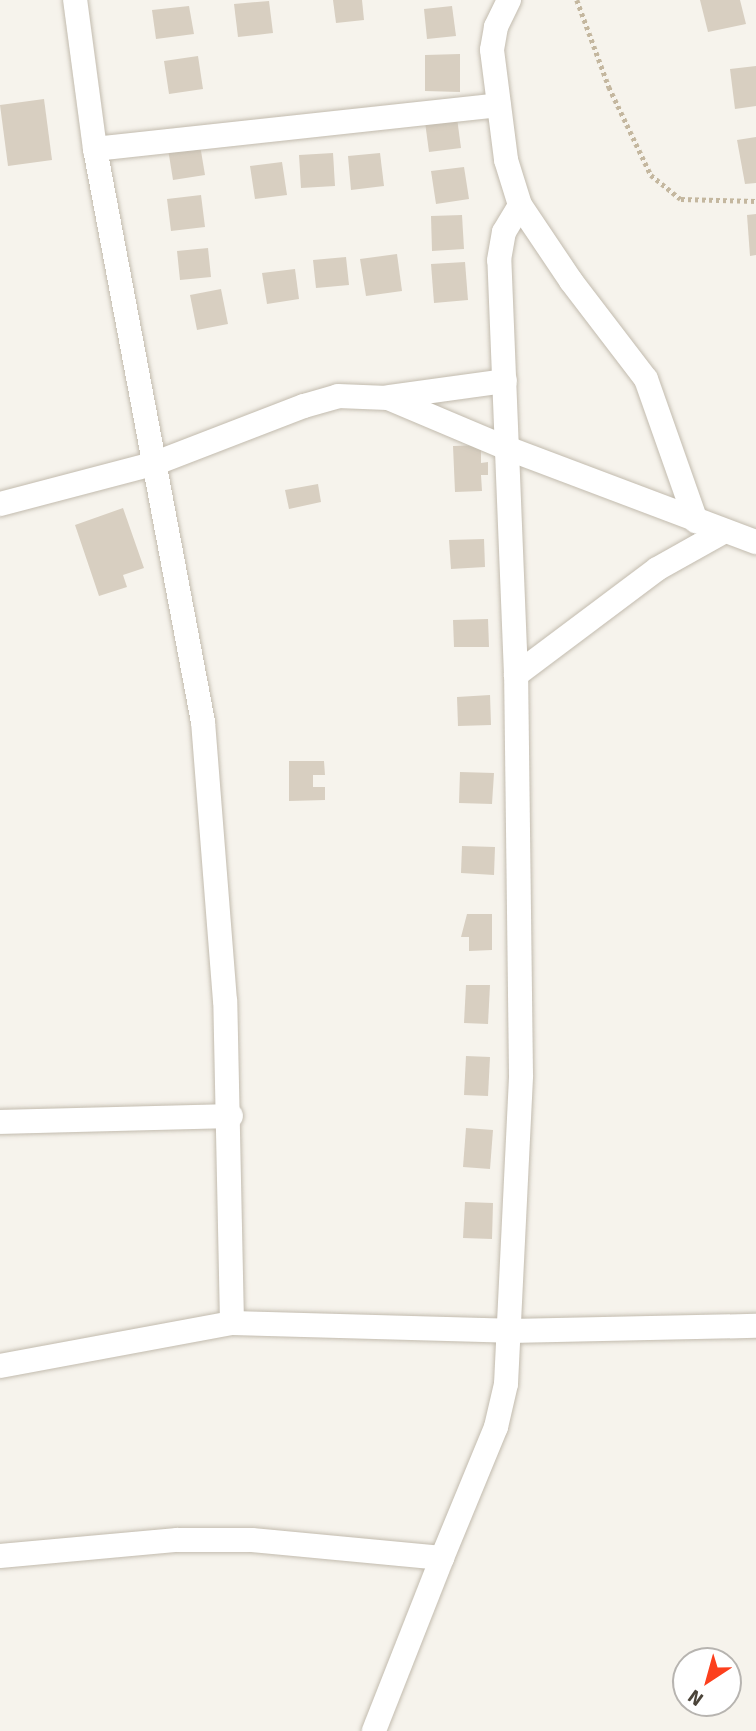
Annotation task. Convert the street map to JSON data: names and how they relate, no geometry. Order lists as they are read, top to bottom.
{
  "north": "bottom left"
}
